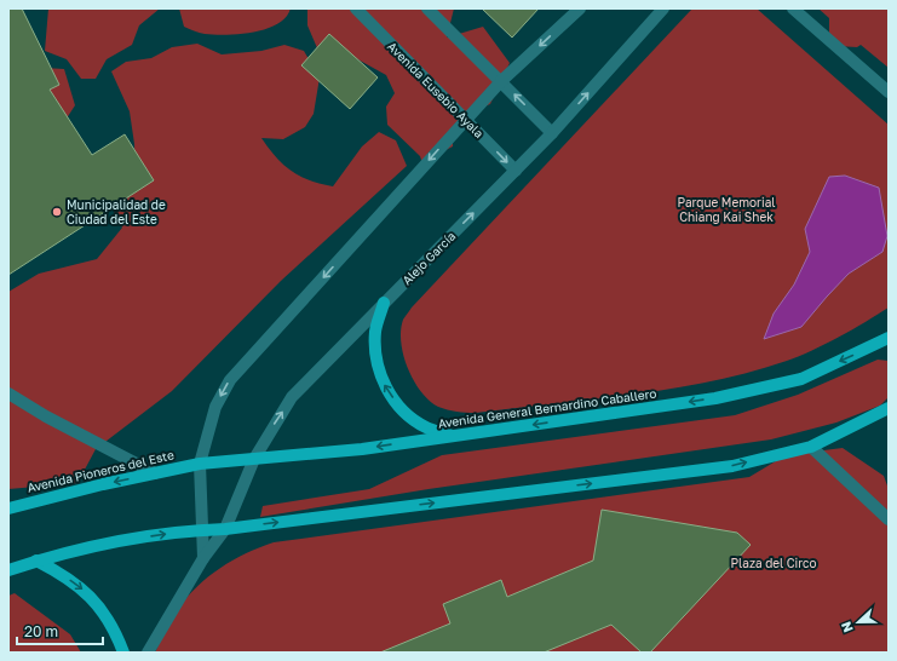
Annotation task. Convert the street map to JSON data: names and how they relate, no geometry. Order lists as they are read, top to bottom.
{
  "streets": {
    "main road": ["Avenida General Bernardino Caballero", "Avenida Pioneros del Este"],
    "street": ["Avenida Eusebio Ayala", "Alejo García"]
  },
  "crossings": [
    ["Avenida Eusebio Ayala", "Alejo García"],
    ["Alejo García", "Avenida General Bernardino Caballero"],
    ["Avenida General Bernardino Caballero", "Avenida Pioneros del Este"]
  ],
  "parks": ["Parque Memorial Chiang Kai Shek", "Plaza del Circo"],
  "places": ["Municipalidad de Ciudad del Este"],
  "scale_bar": "20 m",
  "north": "left"
}
